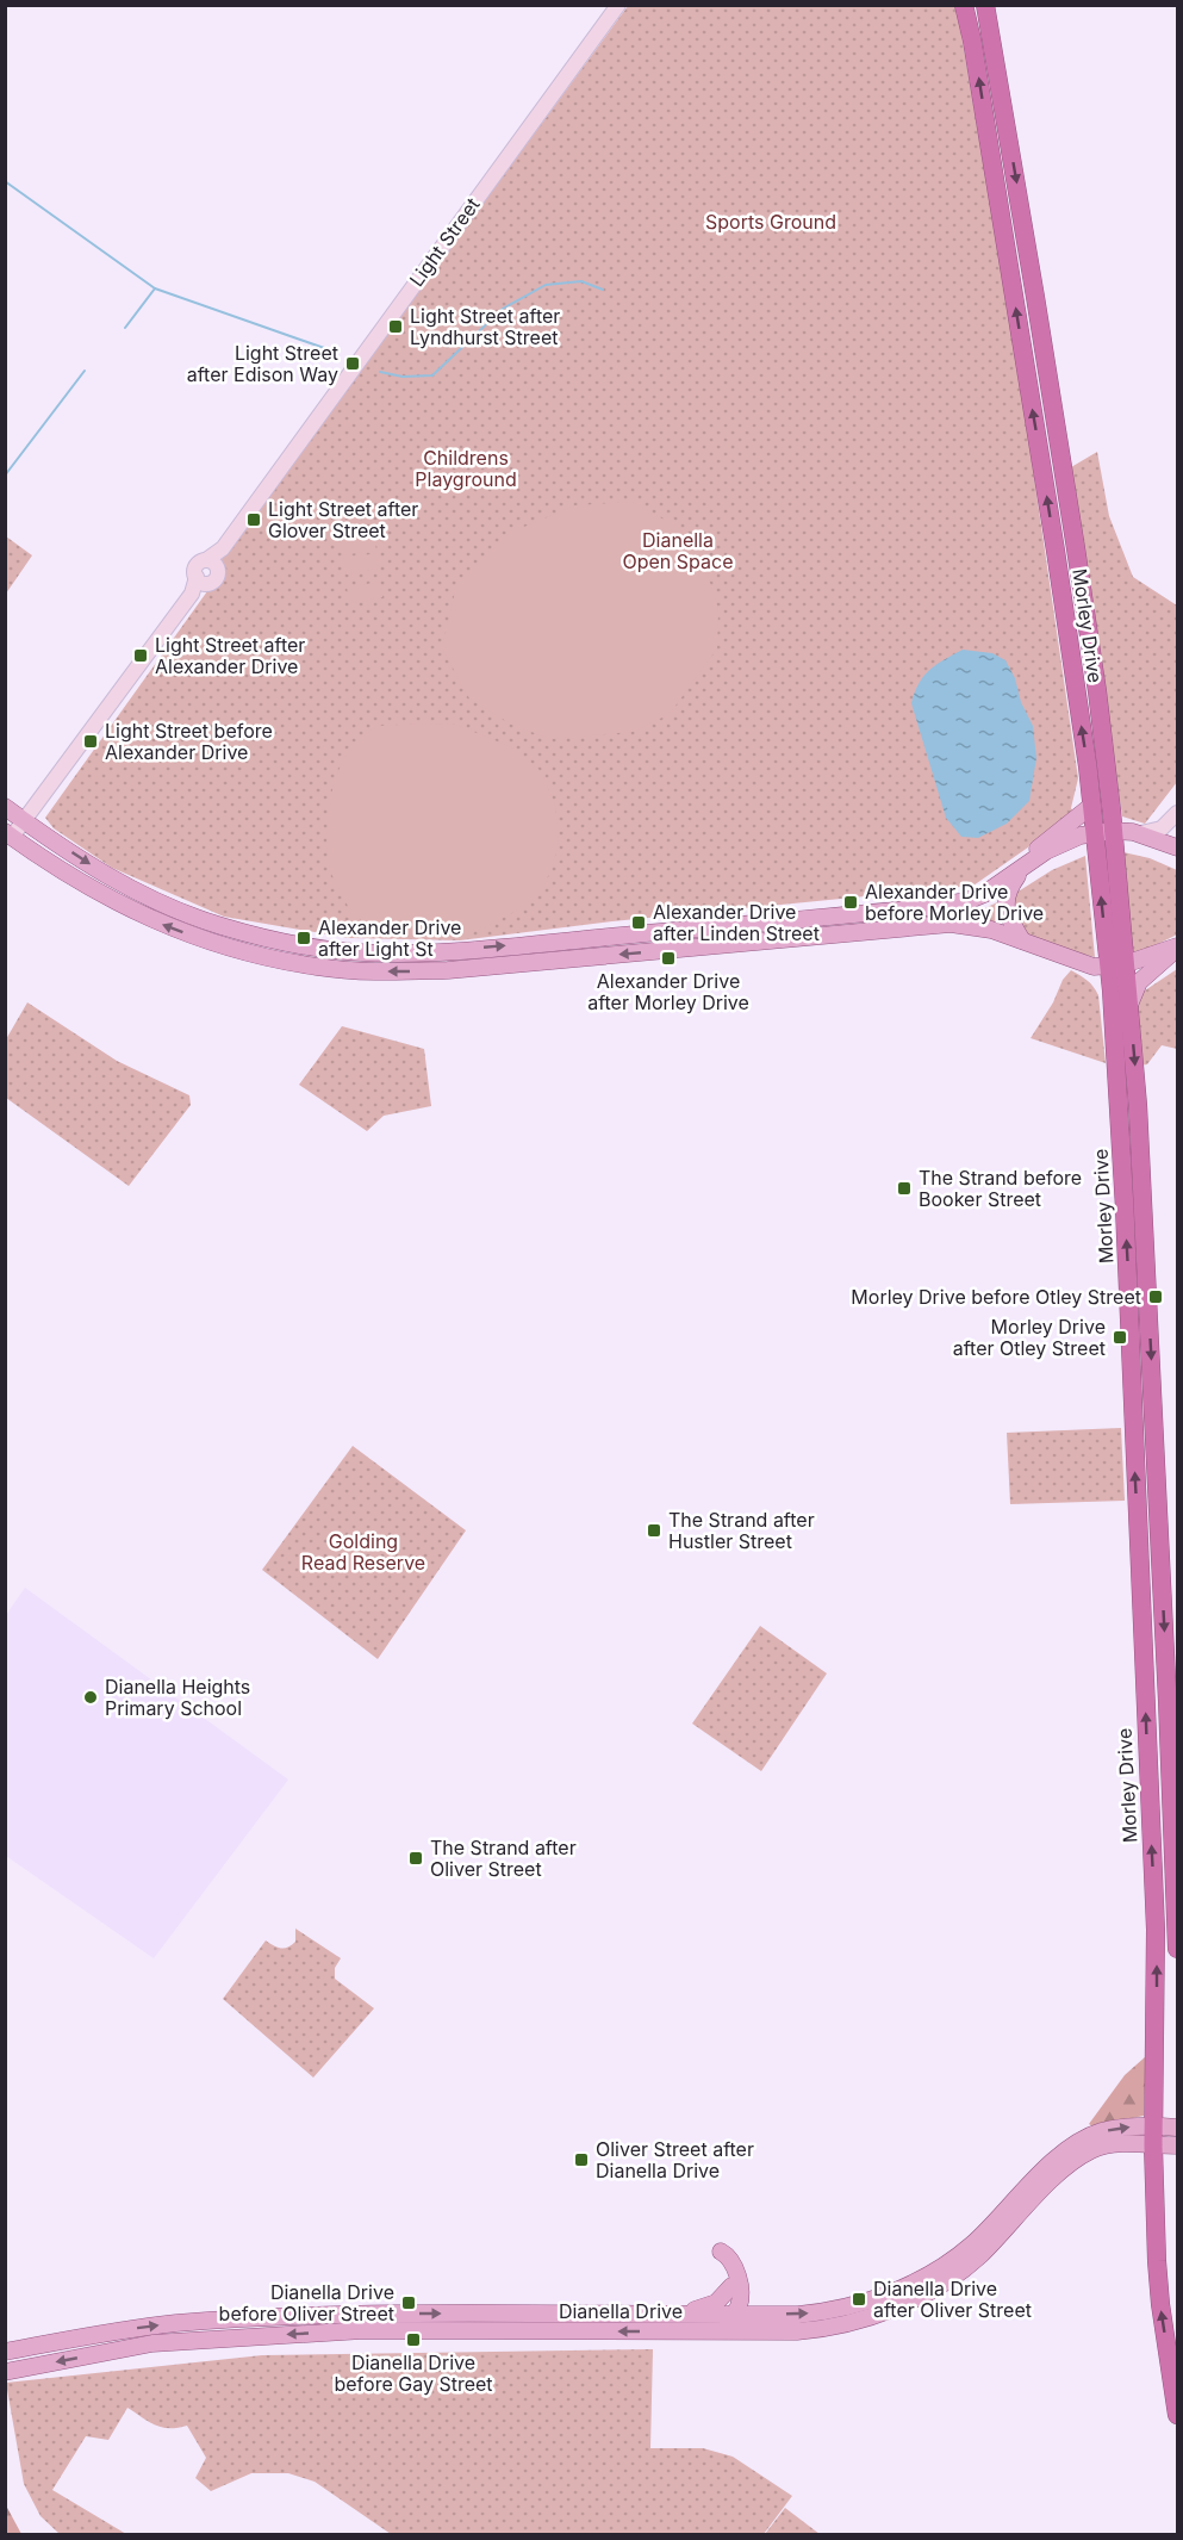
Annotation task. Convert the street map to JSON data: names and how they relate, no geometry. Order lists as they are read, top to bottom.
{
  "streets": {
    "highway": ["Morley Drive"],
    "main road": ["Dianella Drive"],
    "street": ["Light Street"]
  },
  "crossings": [
    ["Morley Drive", "Dianella Drive"]
  ],
  "parks": [
    "Sports Ground",
    "Childrens Playground",
    "Dianella Open Space",
    "Golding Read Reserve"
  ],
  "places": {
    "transit": [
      "Light Street after Lyndhurst Street",
      "Light Street after Edison Way",
      "Light Street after Glover Street",
      "Light Street after Alexander Drive",
      "Light Street before Alexander Drive",
      "Alexander Drive before Morley Drive",
      "Alexander Drive after Linden Street",
      "Alexander Drive after Light St",
      "Alexander Drive after Morley Drive",
      "The Strand before Booker Street",
      "Morley Drive before Otley Street",
      "Morley Drive after Otley Street",
      "The Strand after Hustler Street",
      "The Strand after Oliver Street",
      "Oliver Street after Dianella Drive",
      "Dianella Drive after Oliver Street",
      "Dianella Drive before Oliver Street",
      "Dianella Drive before Gay Street"
    ],
    "other": ["Dianella Heights Primary School"]
  }
}
